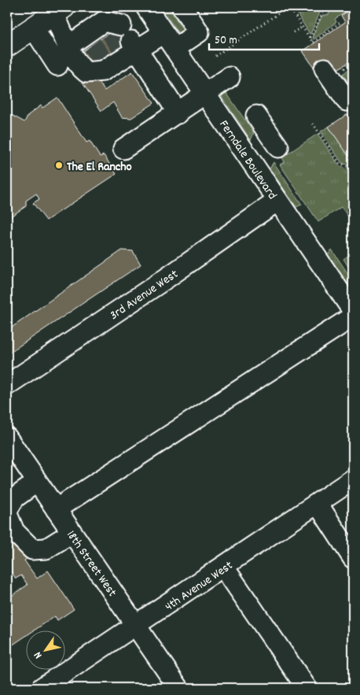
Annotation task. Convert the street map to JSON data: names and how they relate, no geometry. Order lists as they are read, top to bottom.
{
  "streets": {
    "street": [
      "Ferndale Boulevard",
      "3rd Avenue West",
      "18th Street West",
      "4th Avenue West"
    ]
  },
  "crossings": [
    ["Ferndale Boulevard", "3rd Avenue West"],
    ["18th Street West", "4th Avenue West"]
  ],
  "places": ["The El Rancho"],
  "scale_bar": "50 m",
  "north": "bottom left"
}
